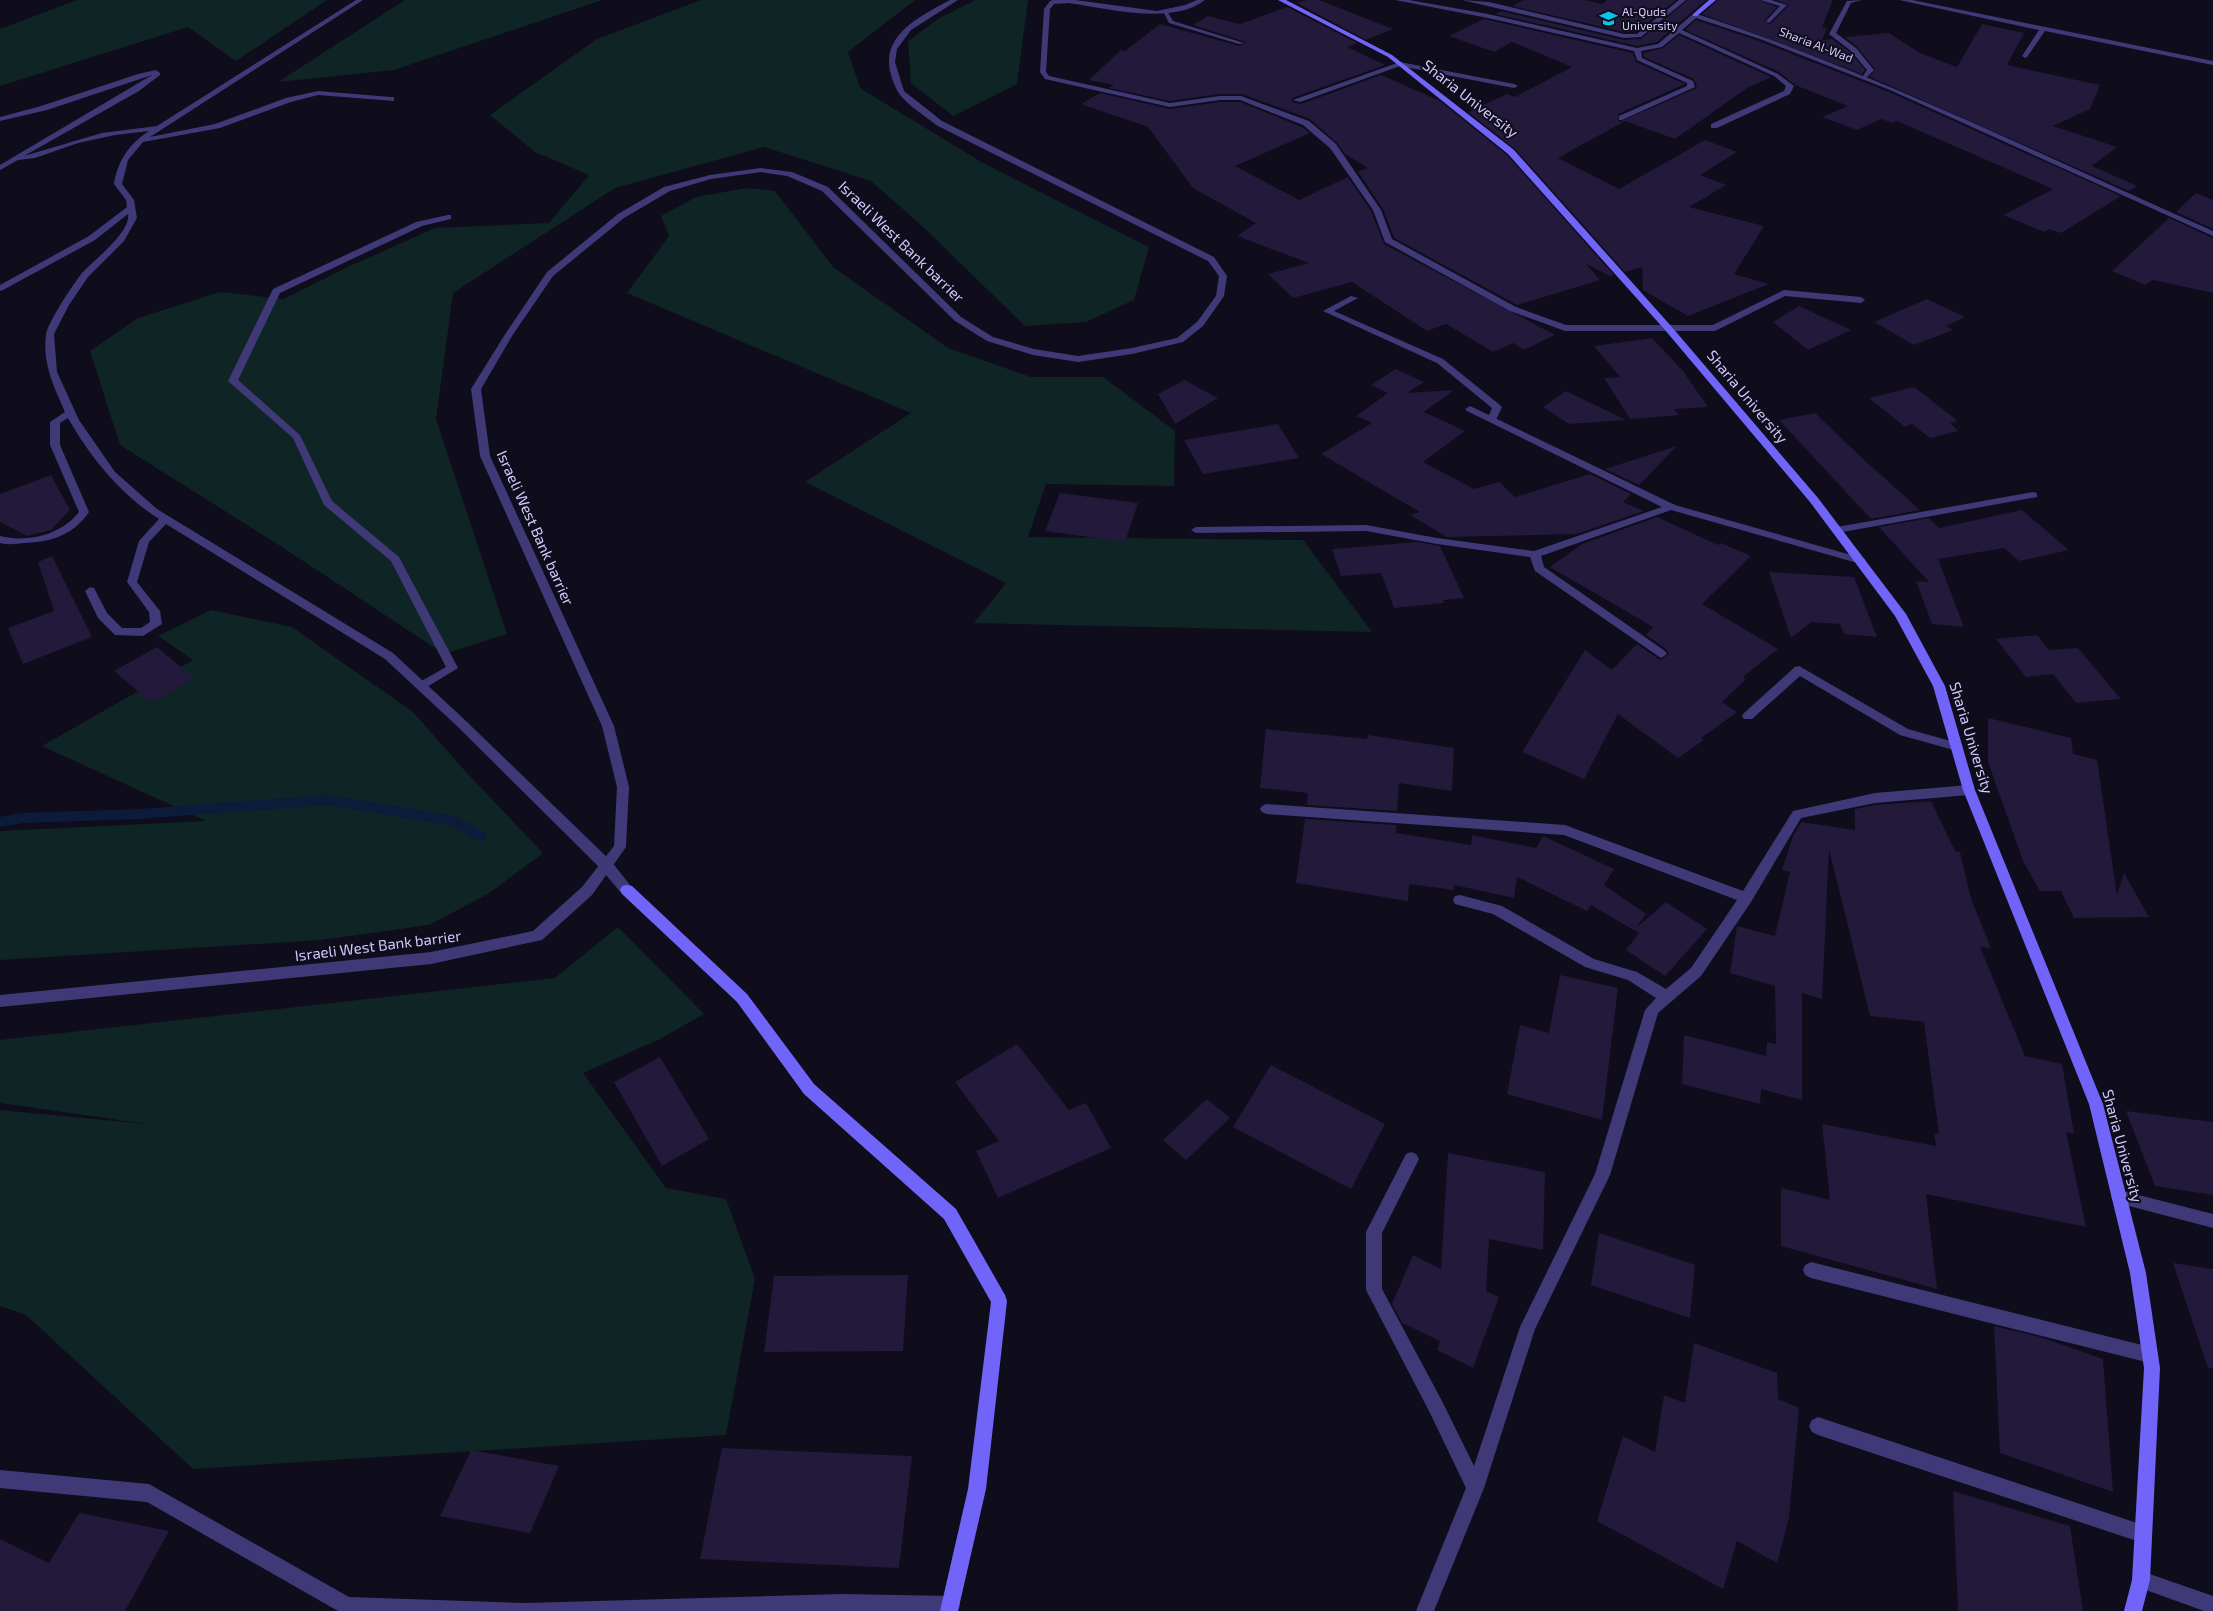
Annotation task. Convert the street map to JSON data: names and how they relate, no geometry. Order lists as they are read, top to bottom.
{
  "streets": {
    "main road": ["Sharia University"],
    "street": ["Sharia Al-Wad", "Israeli West Bank barrier"]
  },
  "places": {
    "school or university": ["Al-Quds University"]
  }
}
